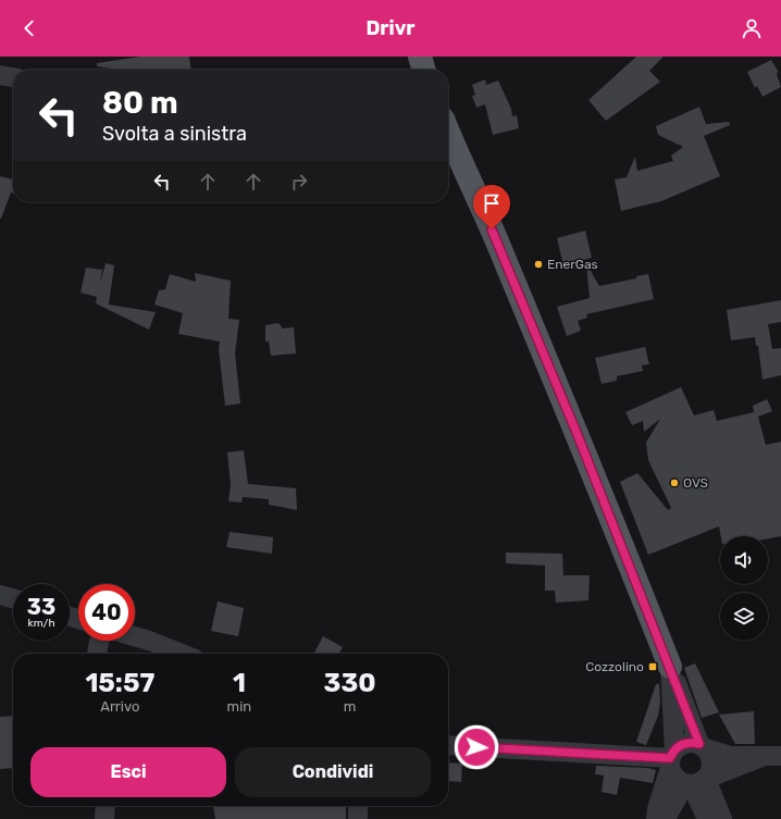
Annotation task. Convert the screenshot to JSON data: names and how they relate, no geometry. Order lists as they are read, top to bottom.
{
  "places": {
    "other": ["EnerGas", "OVS"],
    "transit": ["Cozzolino"]
  },
  "page": {
    "header": "Drivr",
    "turn": ["80 m", "Svolta a sinistra"],
    "speed": "33 km/h",
    "limit": "40",
    "eta": [
      "15:57",
      "Arrivo",
      "1",
      "min",
      "330",
      "m"
    ],
    "buttons": ["Esci", "Condividi"]
  }
}
